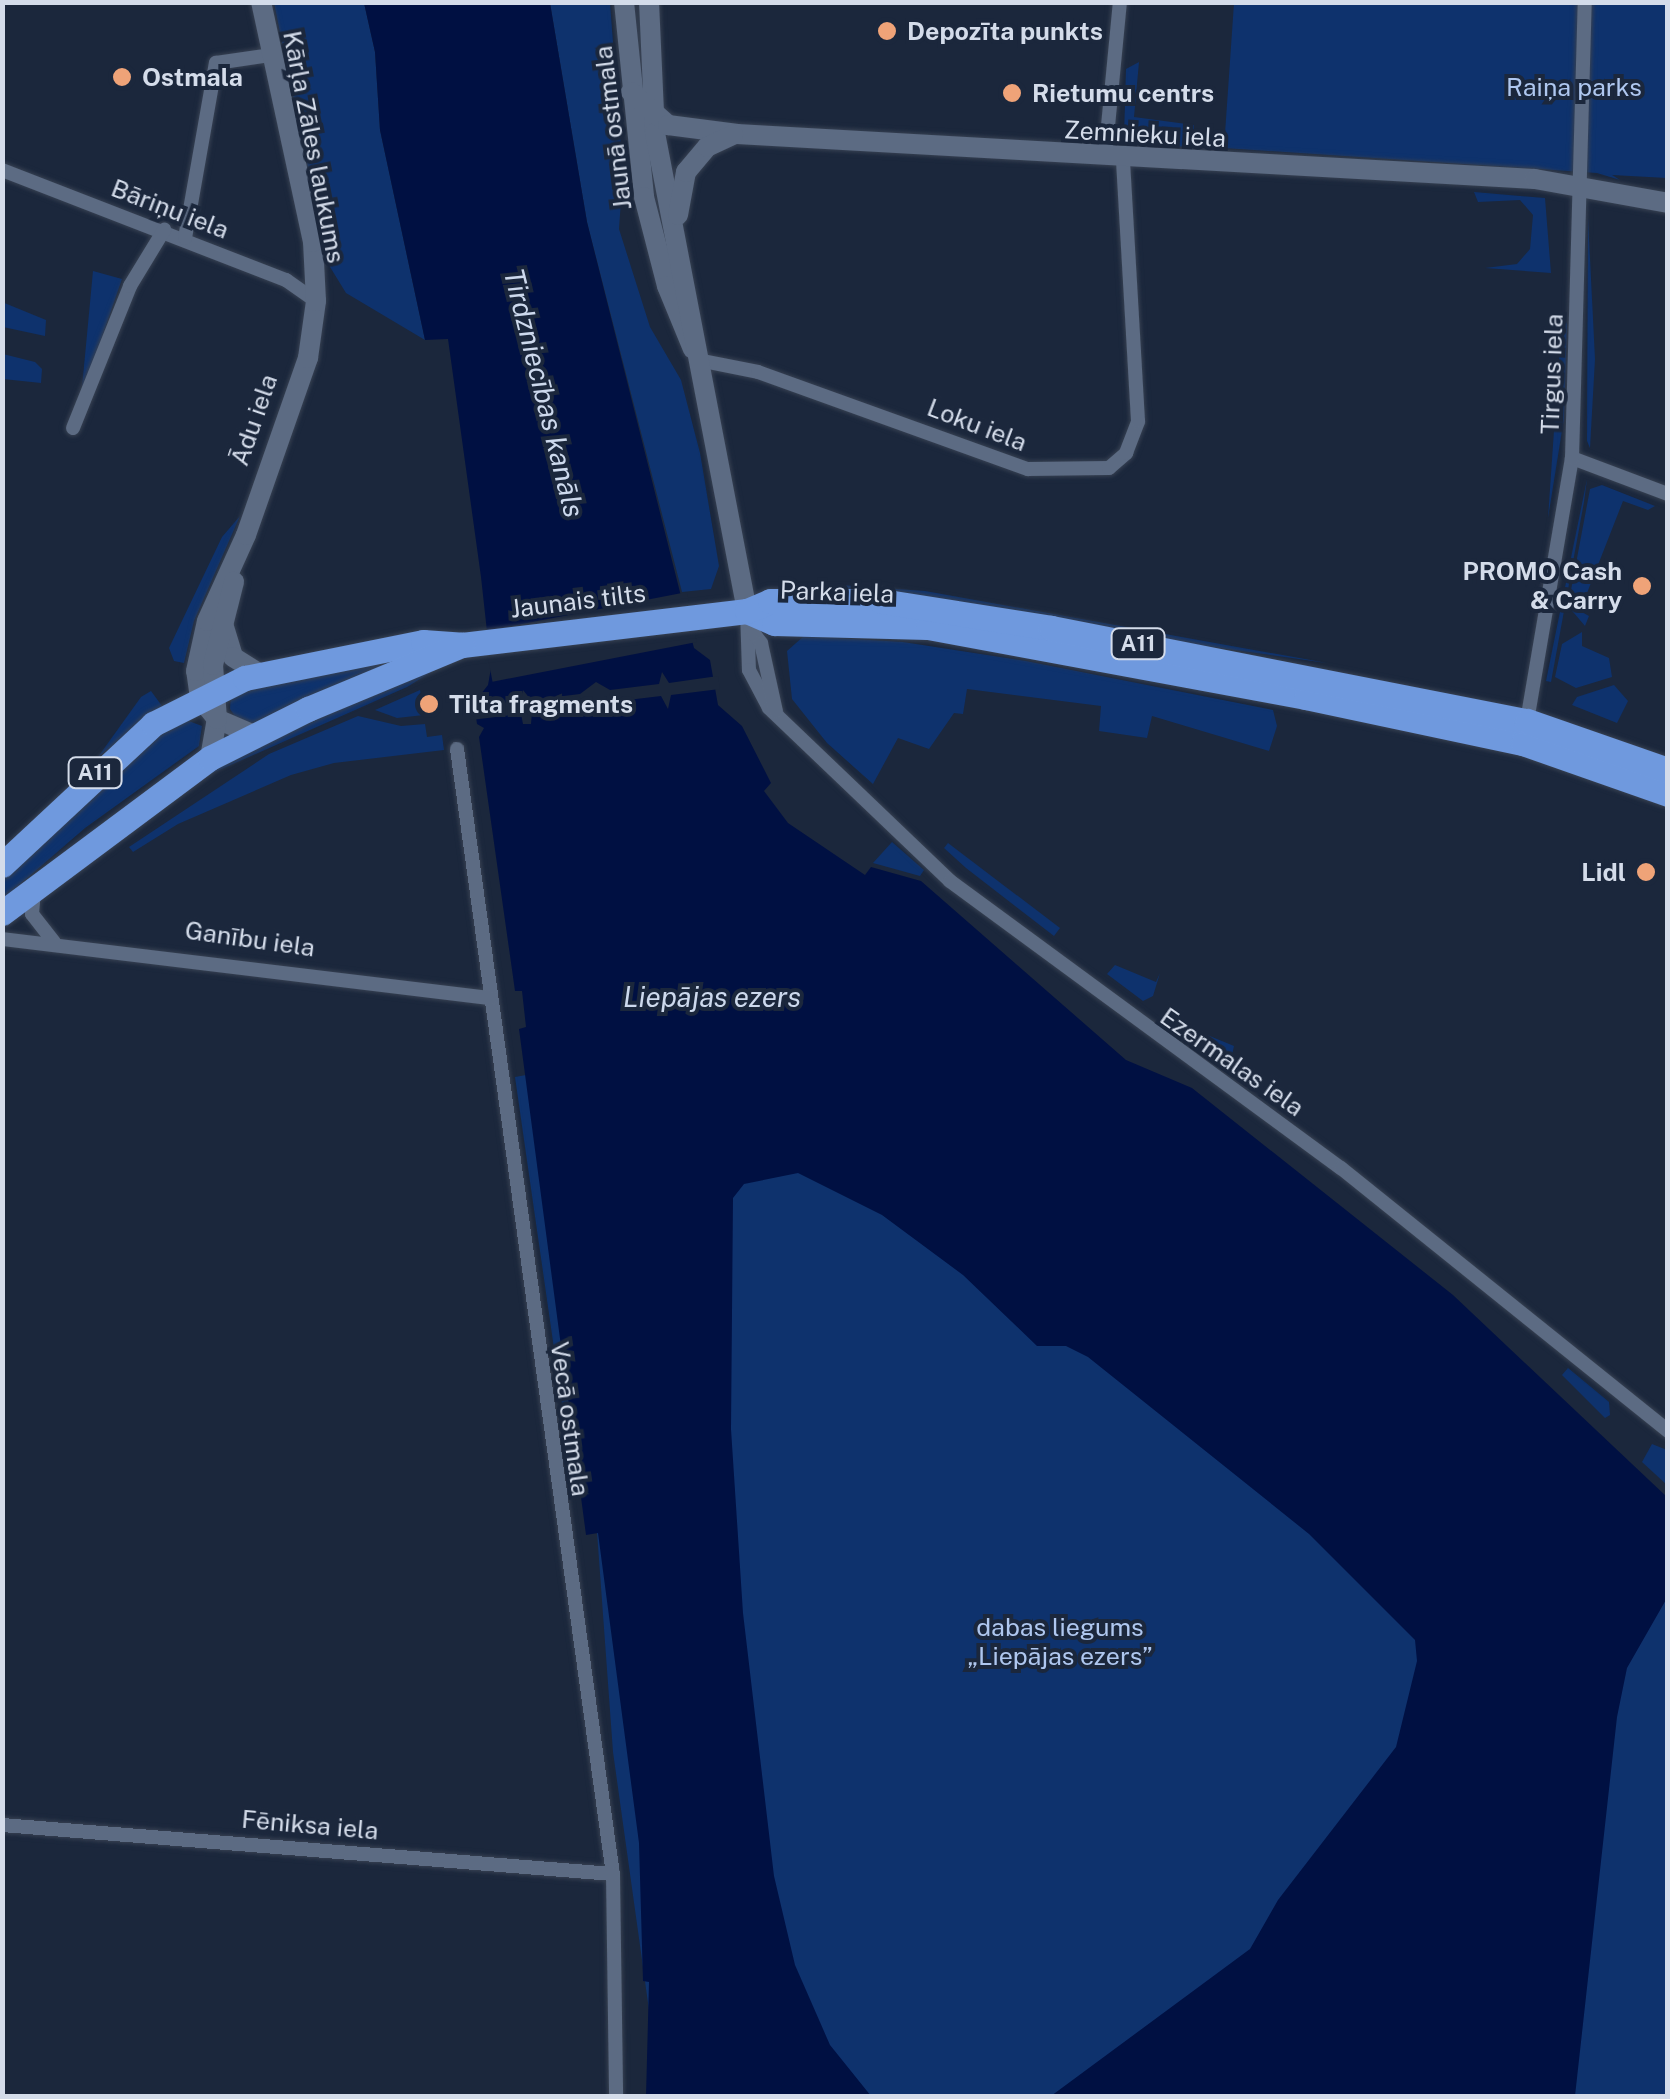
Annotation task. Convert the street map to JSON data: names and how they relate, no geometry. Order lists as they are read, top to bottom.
{
  "streets": {
    "highway": ["Parka iela", "Jaunais tilts", "A11"],
    "main road": [
      "Jaunā ostmala",
      "Zemnieku iela",
      "Kārļa Zāles laukums",
      "Ādu iela"
    ],
    "street": [
      "Bāriņu iela",
      "Tirgus iela",
      "Loku iela",
      "Ganību iela",
      "Ezermalas iela",
      "Vecā ostmala",
      "Fēniksa iela"
    ]
  },
  "crossings": [
    ["Jaunā ostmala", "Zemnieku iela"],
    ["Jaunā ostmala", "Loku iela"],
    ["Jaunā ostmala", "Parka iela"],
    ["Jaunā ostmala", "Jaunais tilts"],
    ["Jaunā ostmala", "Ezermalas iela"],
    ["Zemnieku iela", "Tirgus iela"],
    ["Zemnieku iela", "Loku iela"],
    ["Kārļa Zāles laukums", "Bāriņu iela"],
    ["Kārļa Zāles laukums", "Ādu iela"],
    ["Bāriņu iela", "Ādu iela"],
    ["Tirgus iela", "Parka iela"],
    ["Ādu iela", "A11"],
    ["Parka iela", "Jaunais tilts"],
    ["Parka iela", "Ezermalas iela"],
    ["Jaunais tilts", "A11"],
    ["Jaunais tilts", "Ezermalas iela"],
    ["Ganību iela", "Vecā ostmala"],
    ["Vecā ostmala", "Fēniksa iela"]
  ],
  "water": ["Tirdzniecības kanāls", "Liepājas ezers"],
  "parks": ["Raiņa parks", "dabas liegums „Liepājas ezers”"],
  "places": [
    "Depozīta punkts",
    "Ostmala",
    "Rietumu centrs",
    "PROMO Cash & Carry",
    "Tilta fragments",
    "Lidl"
  ]
}
